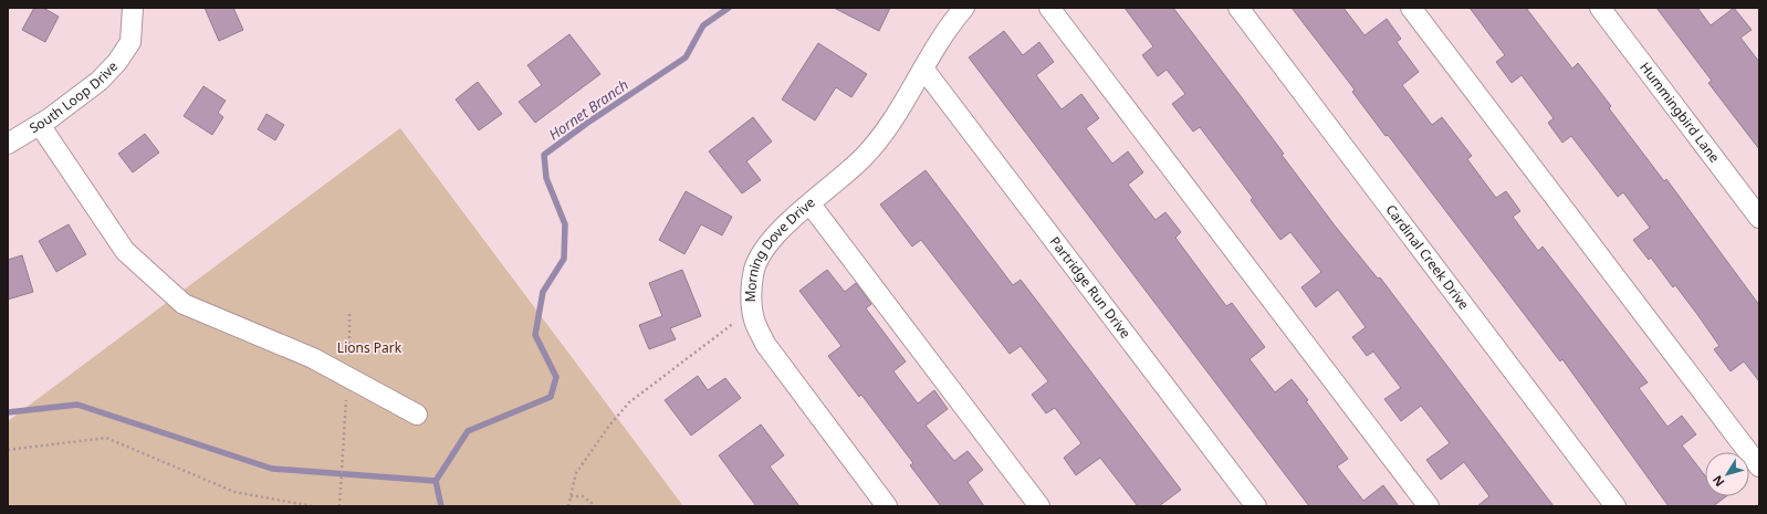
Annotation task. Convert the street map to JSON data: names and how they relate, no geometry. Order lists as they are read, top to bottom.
{
  "streets": {
    "street": [
      "South Loop Drive",
      "Hummingbird Lane",
      "Morning Dove Drive",
      "Cardinal Creek Drive",
      "Partridge Run Drive"
    ]
  },
  "crossings": [
    ["Morning Dove Drive", "Partridge Run Drive"]
  ],
  "water": ["Hornet Branch"],
  "parks": ["Lions Park"],
  "north": "bottom left"
}
